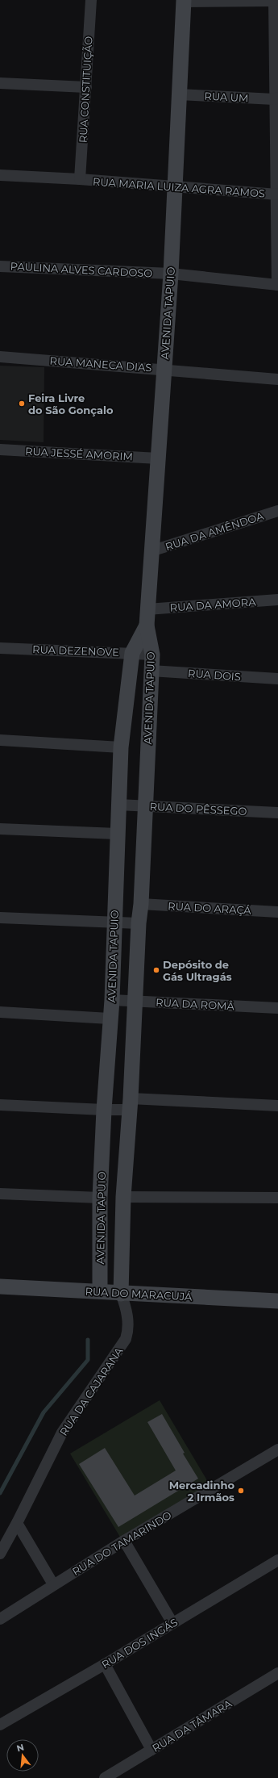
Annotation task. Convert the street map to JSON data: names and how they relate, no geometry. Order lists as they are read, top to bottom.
{
  "streets": {
    "street": [
      "RUA CONSTITUIÇÃO",
      "RUA UM",
      "RUA MARIA LUIZA AGRA RAMOS",
      "PAULINA ALVES CARDOSO",
      "AVENIDA TAPUIO",
      "RUA MANECA DIAS",
      "RUA JESSÉ AMORIM",
      "RUA DA AMÊNDOA",
      "RUA DA AMORA",
      "RUA DEZENOVE",
      "RUA DOIS",
      "RUA DO PÊSSEGO",
      "RUA DO ARAÇÁ",
      "RUA DA ROMÂ",
      "RUA DO MARACUJÁ",
      "RUA DA CAJARANA",
      "RUA DO TAMARINDO",
      "RUA DOS INGÁS",
      "RUA DA TÂMARA"
    ]
  },
  "crossings": [
    ["RUA CONSTITUIÇÃO", "RUA MARIA LUIZA AGRA RAMOS"],
    ["RUA UM", "AVENIDA TAPUIO"],
    ["RUA MARIA LUIZA AGRA RAMOS", "AVENIDA TAPUIO"],
    ["PAULINA ALVES CARDOSO", "AVENIDA TAPUIO"],
    ["AVENIDA TAPUIO", "RUA MANECA DIAS"],
    ["AVENIDA TAPUIO", "RUA JESSÉ AMORIM"],
    ["AVENIDA TAPUIO", "RUA DA AMÊNDOA"],
    ["AVENIDA TAPUIO", "RUA DA AMORA"],
    ["AVENIDA TAPUIO", "RUA DEZENOVE"],
    ["AVENIDA TAPUIO", "RUA DOIS"],
    ["AVENIDA TAPUIO", "RUA DO PÊSSEGO"],
    ["AVENIDA TAPUIO", "RUA DO ARAÇÁ"],
    ["AVENIDA TAPUIO", "RUA DA ROMÂ"],
    ["AVENIDA TAPUIO", "RUA DO MARACUJÁ"],
    ["AVENIDA TAPUIO", "RUA DA CAJARANA"],
    ["RUA DO MARACUJÁ", "RUA DA CAJARANA"]
  ],
  "places": ["Feira Livre do São Gonçalo", "Depósito de Gás Ultragás", "Mercadinho 2 Irmãos"],
  "north": "top"
}
